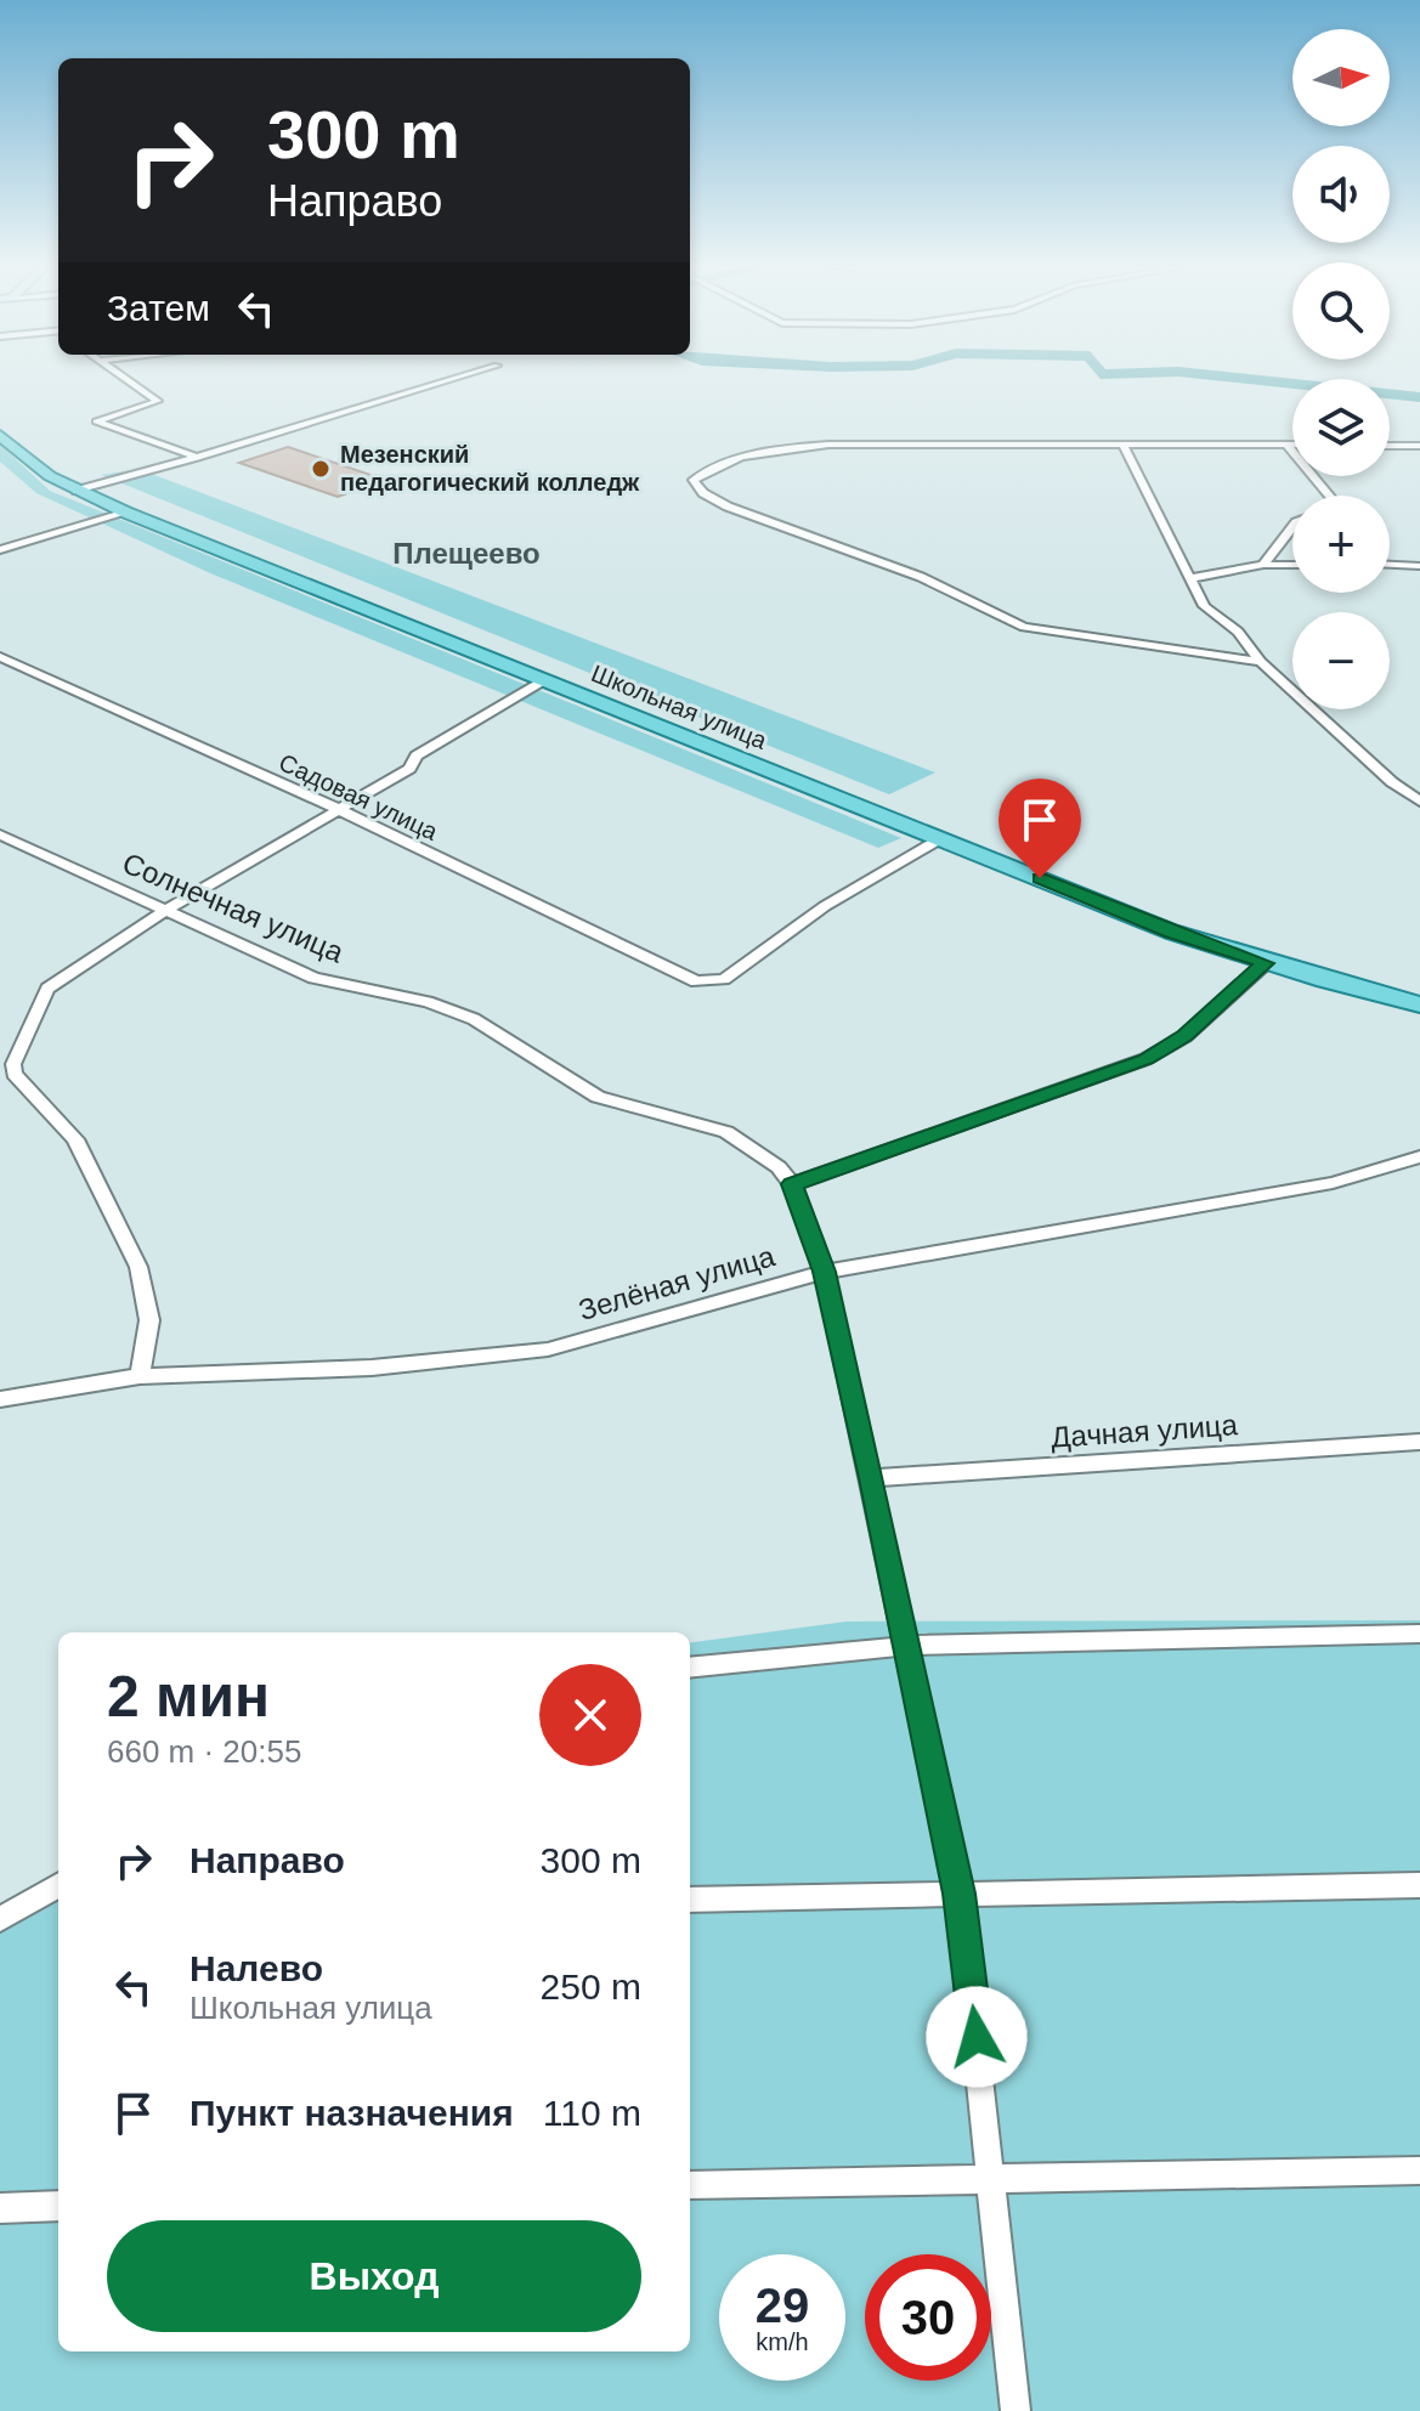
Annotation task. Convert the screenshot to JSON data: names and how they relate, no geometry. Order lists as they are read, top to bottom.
{
  "streets": {
    "main road": ["Школьная улица"],
    "street": [
      "Садовая улица",
      "Солнечная улица",
      "Зелёная улица",
      "Дачная улица"
    ]
  },
  "crossings": [
    ["Школьная улица", "Садовая улица"]
  ],
  "districts": ["Плещеево"],
  "places": ["Мезенский педагогический колледж"],
  "north": "right",
  "page": {
    "map_buttons": ["+", "−"],
    "turn": ["300 m", "Направо"],
    "then": "Затем",
    "heading": ["2 мин", "660 m · 20:55"],
    "list": [
      {
        "name": "Направо",
        "value": "300 m"
      },
      {
        "name": "Налево",
        "note": "Школьная улица",
        "value": "250 m"
      },
      {
        "name": "Пункт назначения",
        "value": "110 m"
      }
    ],
    "buttons": "Выход",
    "speed": "29 km/h",
    "limit": "30"
  }
}
